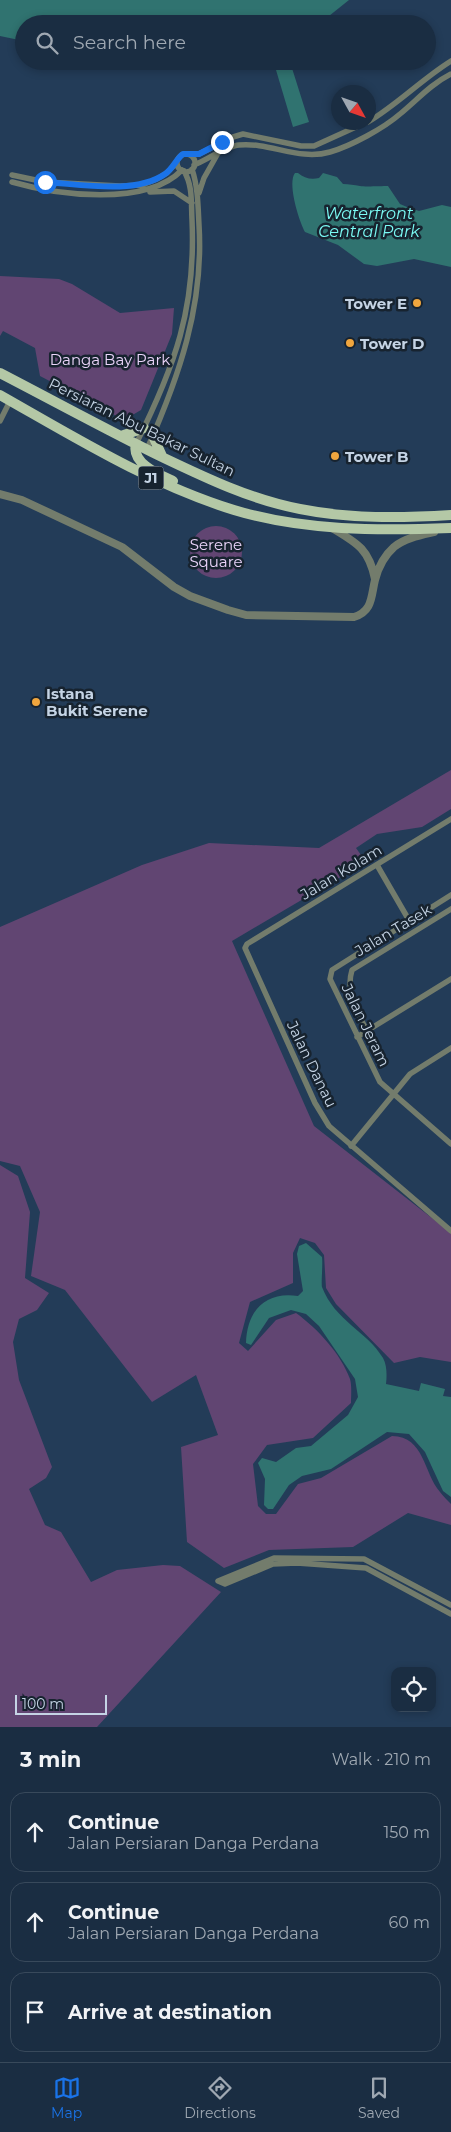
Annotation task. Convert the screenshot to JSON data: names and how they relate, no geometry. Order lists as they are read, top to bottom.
{
  "streets": {
    "highway": ["Persiaran Abu Bakar Sultan", "J1"],
    "street": [
      "Jalan Kolam",
      "Jalan Tasek",
      "Jalan Jeram",
      "Jalan Danau"
    ]
  },
  "crossings": [
    ["Jalan Kolam", "Jalan Danau"],
    ["Jalan Tasek", "Jalan Jeram"]
  ],
  "water": ["Waterfront Central Park"],
  "parks": ["Danga Bay Park", "Serene Square"],
  "places": [
    "Tower E",
    "Tower D",
    "Tower B",
    "Istana Bukit Serene"
  ],
  "scale_bar": "100 m",
  "north": "bottom right",
  "page": {
    "search": "Search here",
    "scale": "100 m",
    "heading": ["3 min", "Walk · 210 m"],
    "list": [
      ["Continue", "Jalan Persiaran Danga Perdana", "150 m"],
      ["Continue", "Jalan Persiaran Danga Perdana", "60 m"],
      "Arrive at destination"
    ],
    "nav": ["Map", "Directions", "Saved"]
  }
}
